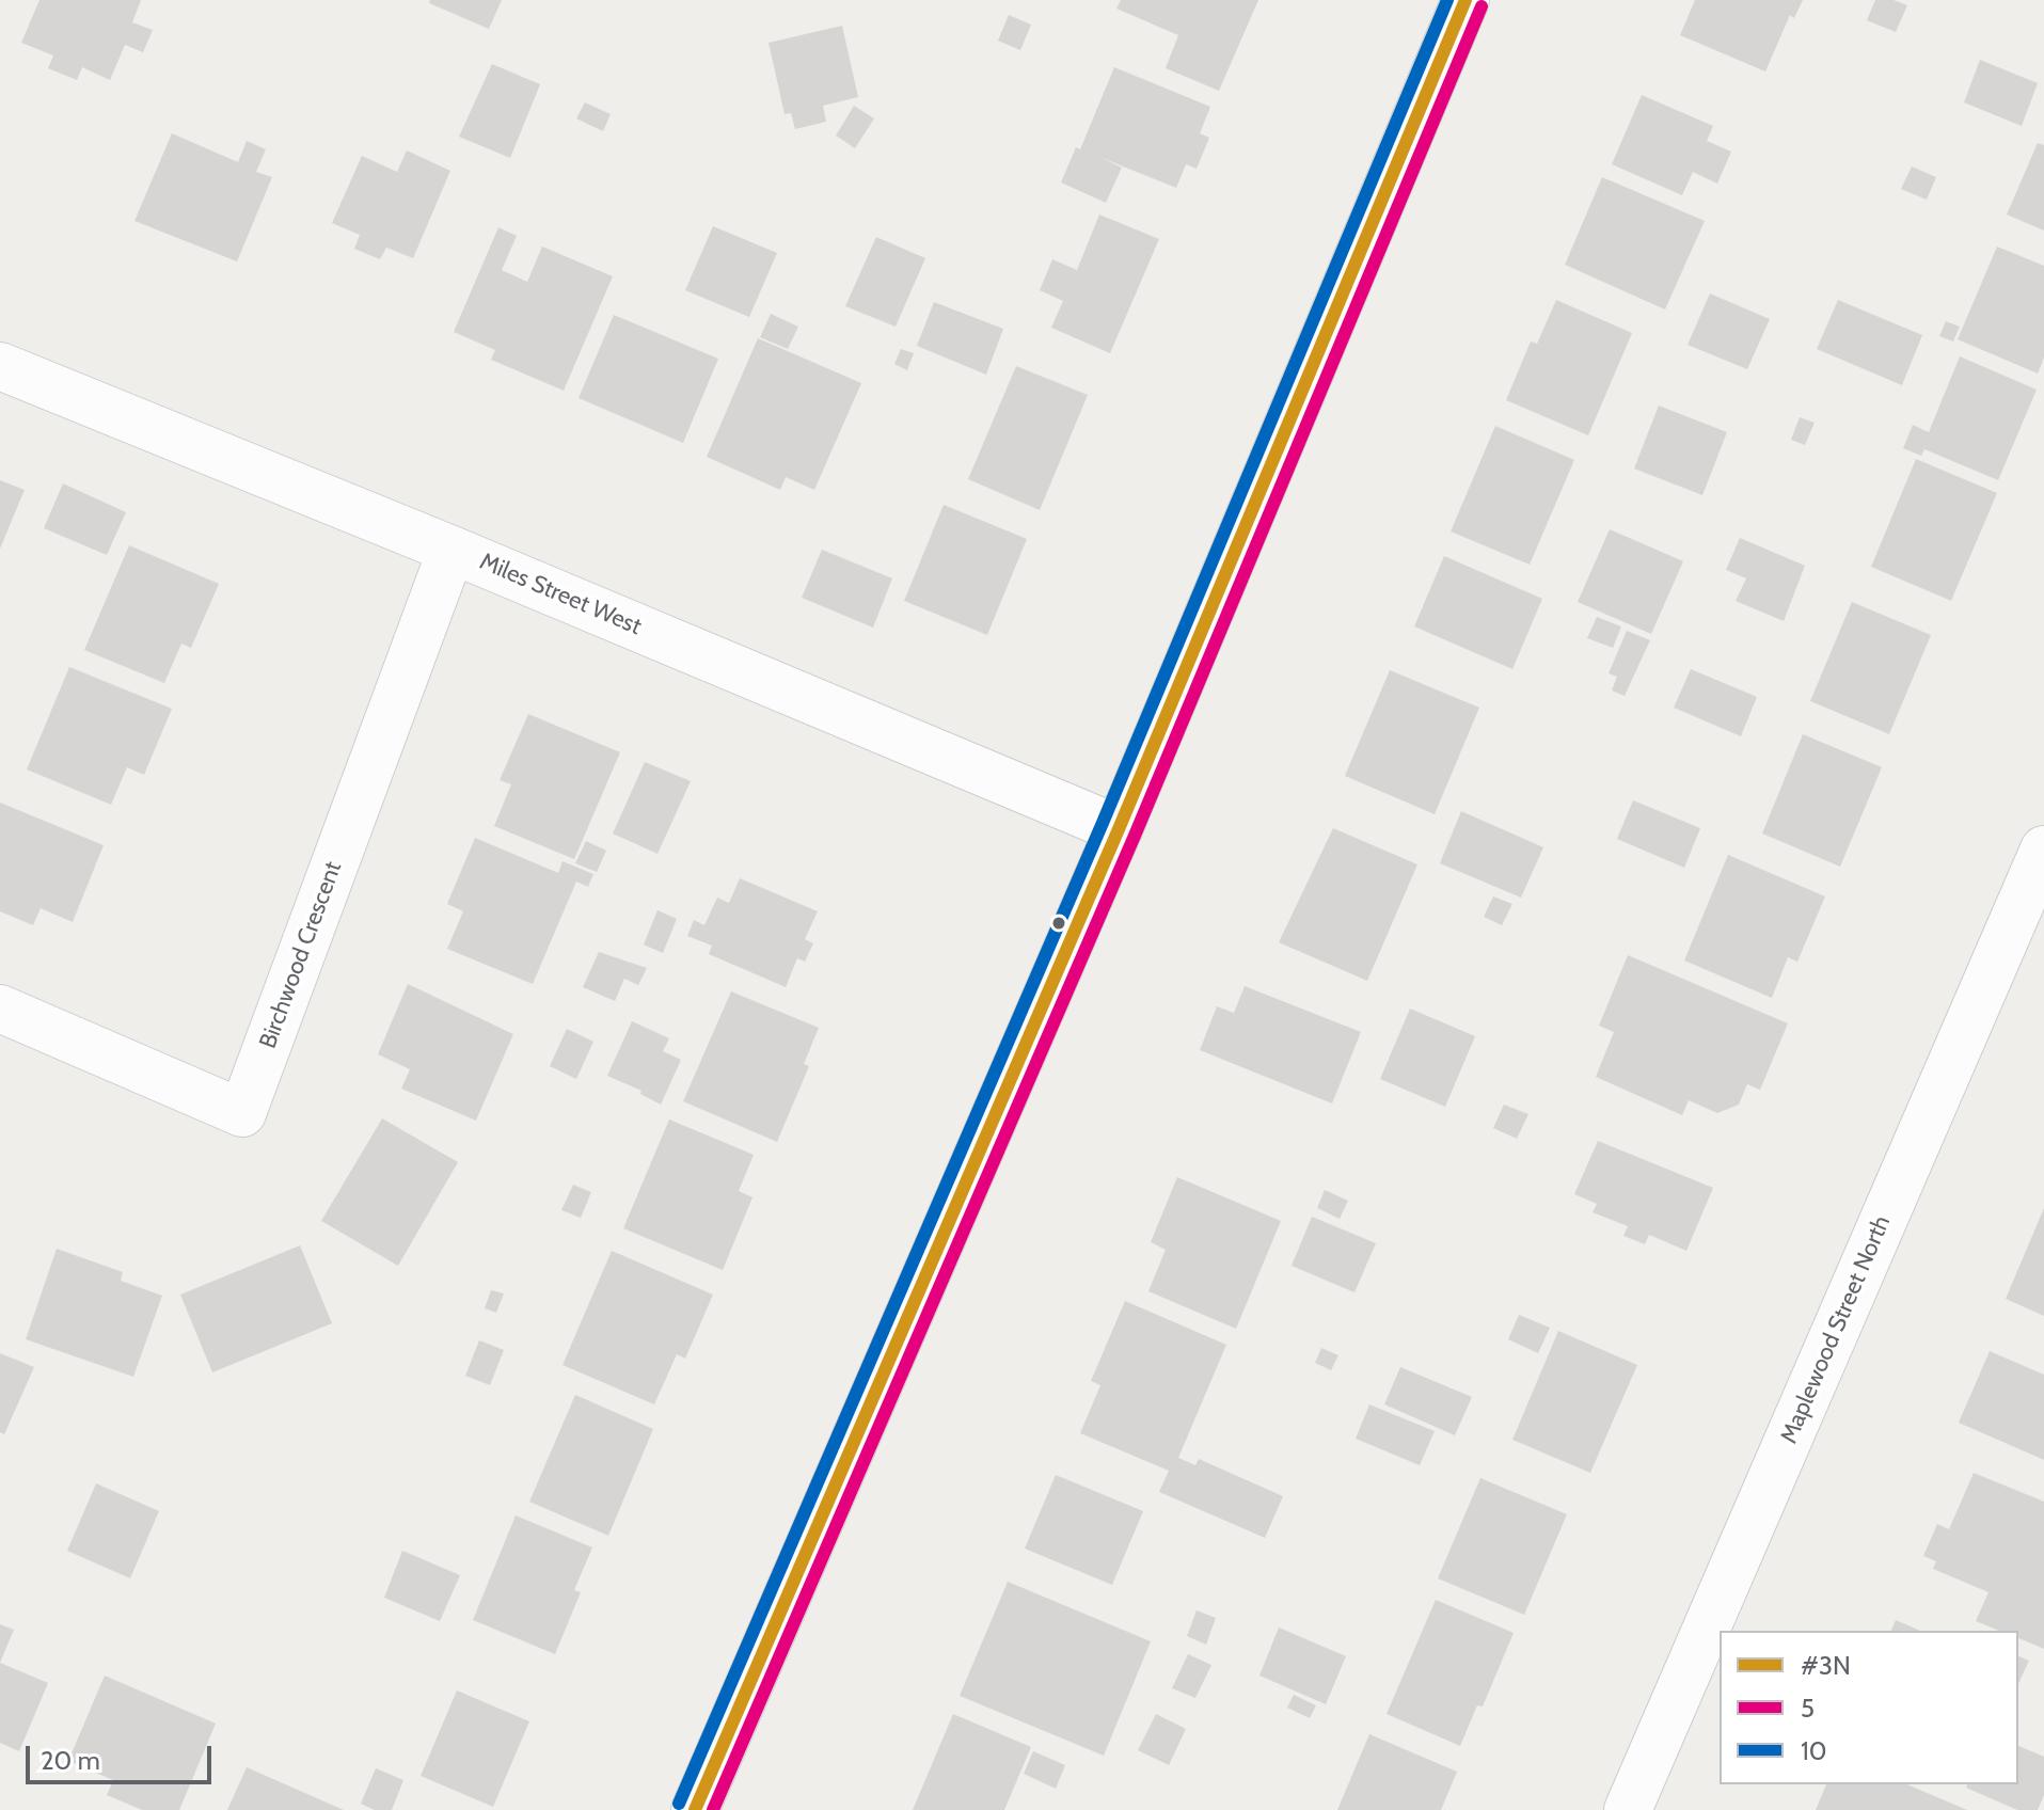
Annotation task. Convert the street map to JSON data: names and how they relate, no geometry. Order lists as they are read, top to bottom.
{
  "streets": {
    "street": ["Miles Street West", "Birchwood Crescent", "Maplewood Street North"]
  },
  "crossings": [
    ["Miles Street West", "Birchwood Crescent"]
  ],
  "lines": ["transit line #3N", "transit line 10", "transit line 5"],
  "legend": ["#3N", "5", "10"],
  "scale_bar": "20 m"
}
